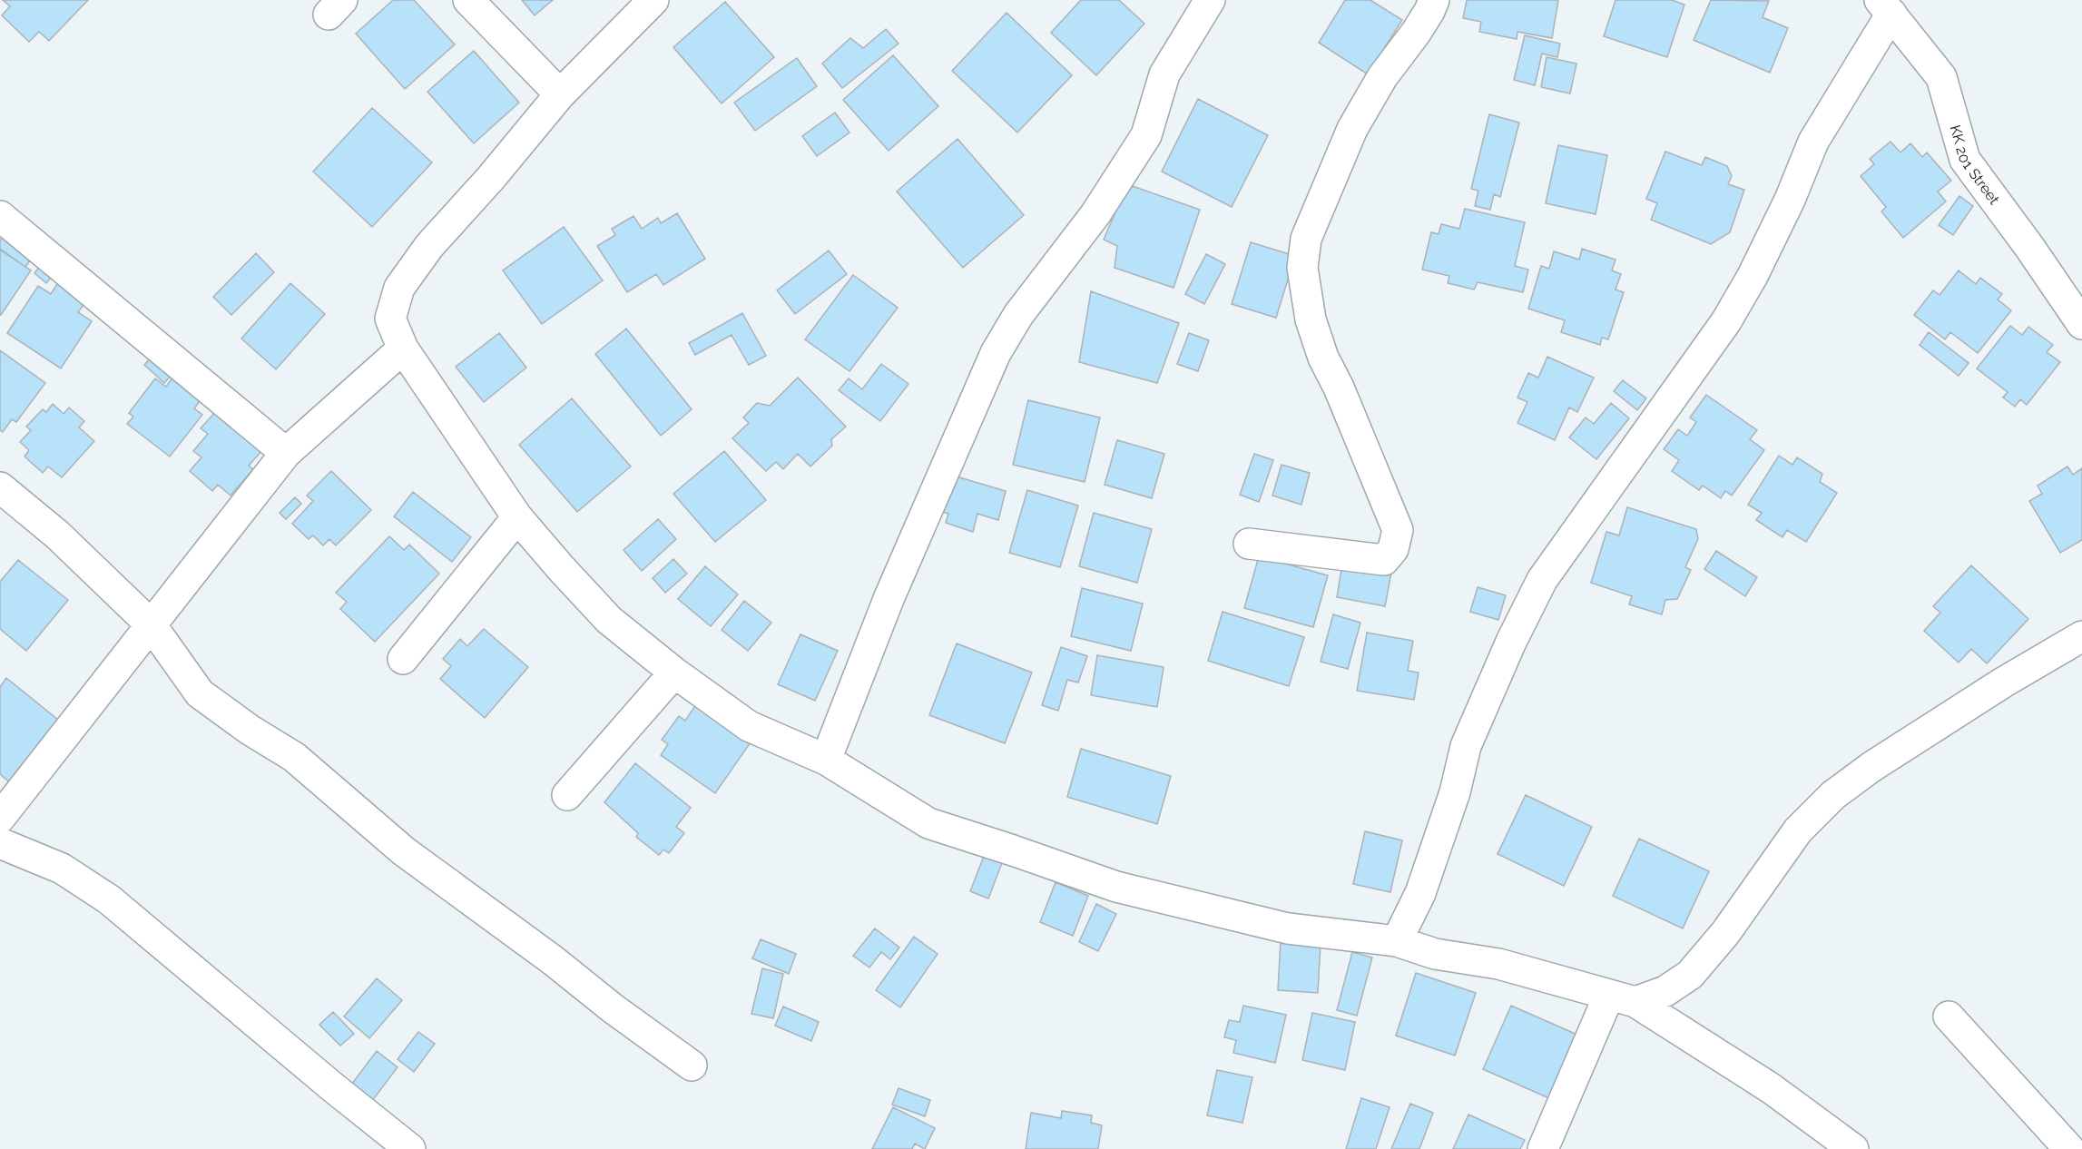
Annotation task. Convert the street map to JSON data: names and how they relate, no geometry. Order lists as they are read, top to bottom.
{
  "streets": {
    "street": ["KK 201 Street"]
  }
}
